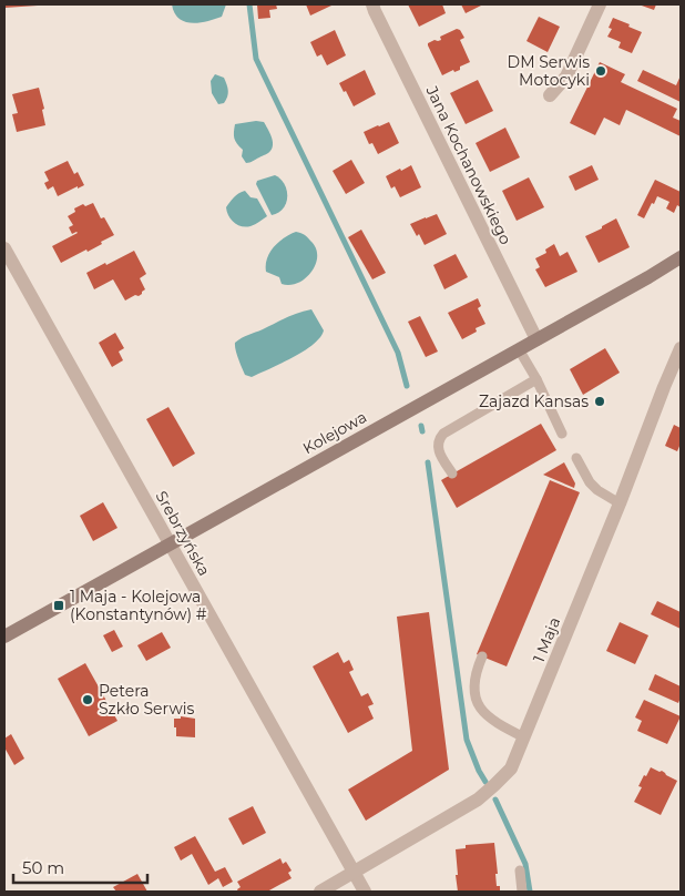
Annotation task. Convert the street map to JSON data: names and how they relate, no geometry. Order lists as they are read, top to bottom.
{
  "streets": {
    "street": [
      "Jana Kochanowskiego",
      "Kolejowa",
      "Srebrzyńska",
      "1 Maja"
    ]
  },
  "crossings": [
    ["Jana Kochanowskiego", "Kolejowa"],
    ["Kolejowa", "Srebrzyńska"],
    ["Srebrzyńska", "1 Maja"]
  ],
  "places": {
    "other": ["DM Serwis Motocyki", "Zajazd Kansas", "Petera Szkło Serwis"],
    "transit": ["1 Maja - Kolejowa (Konstantynów) #"]
  },
  "scale_bar": "50 m"
}
